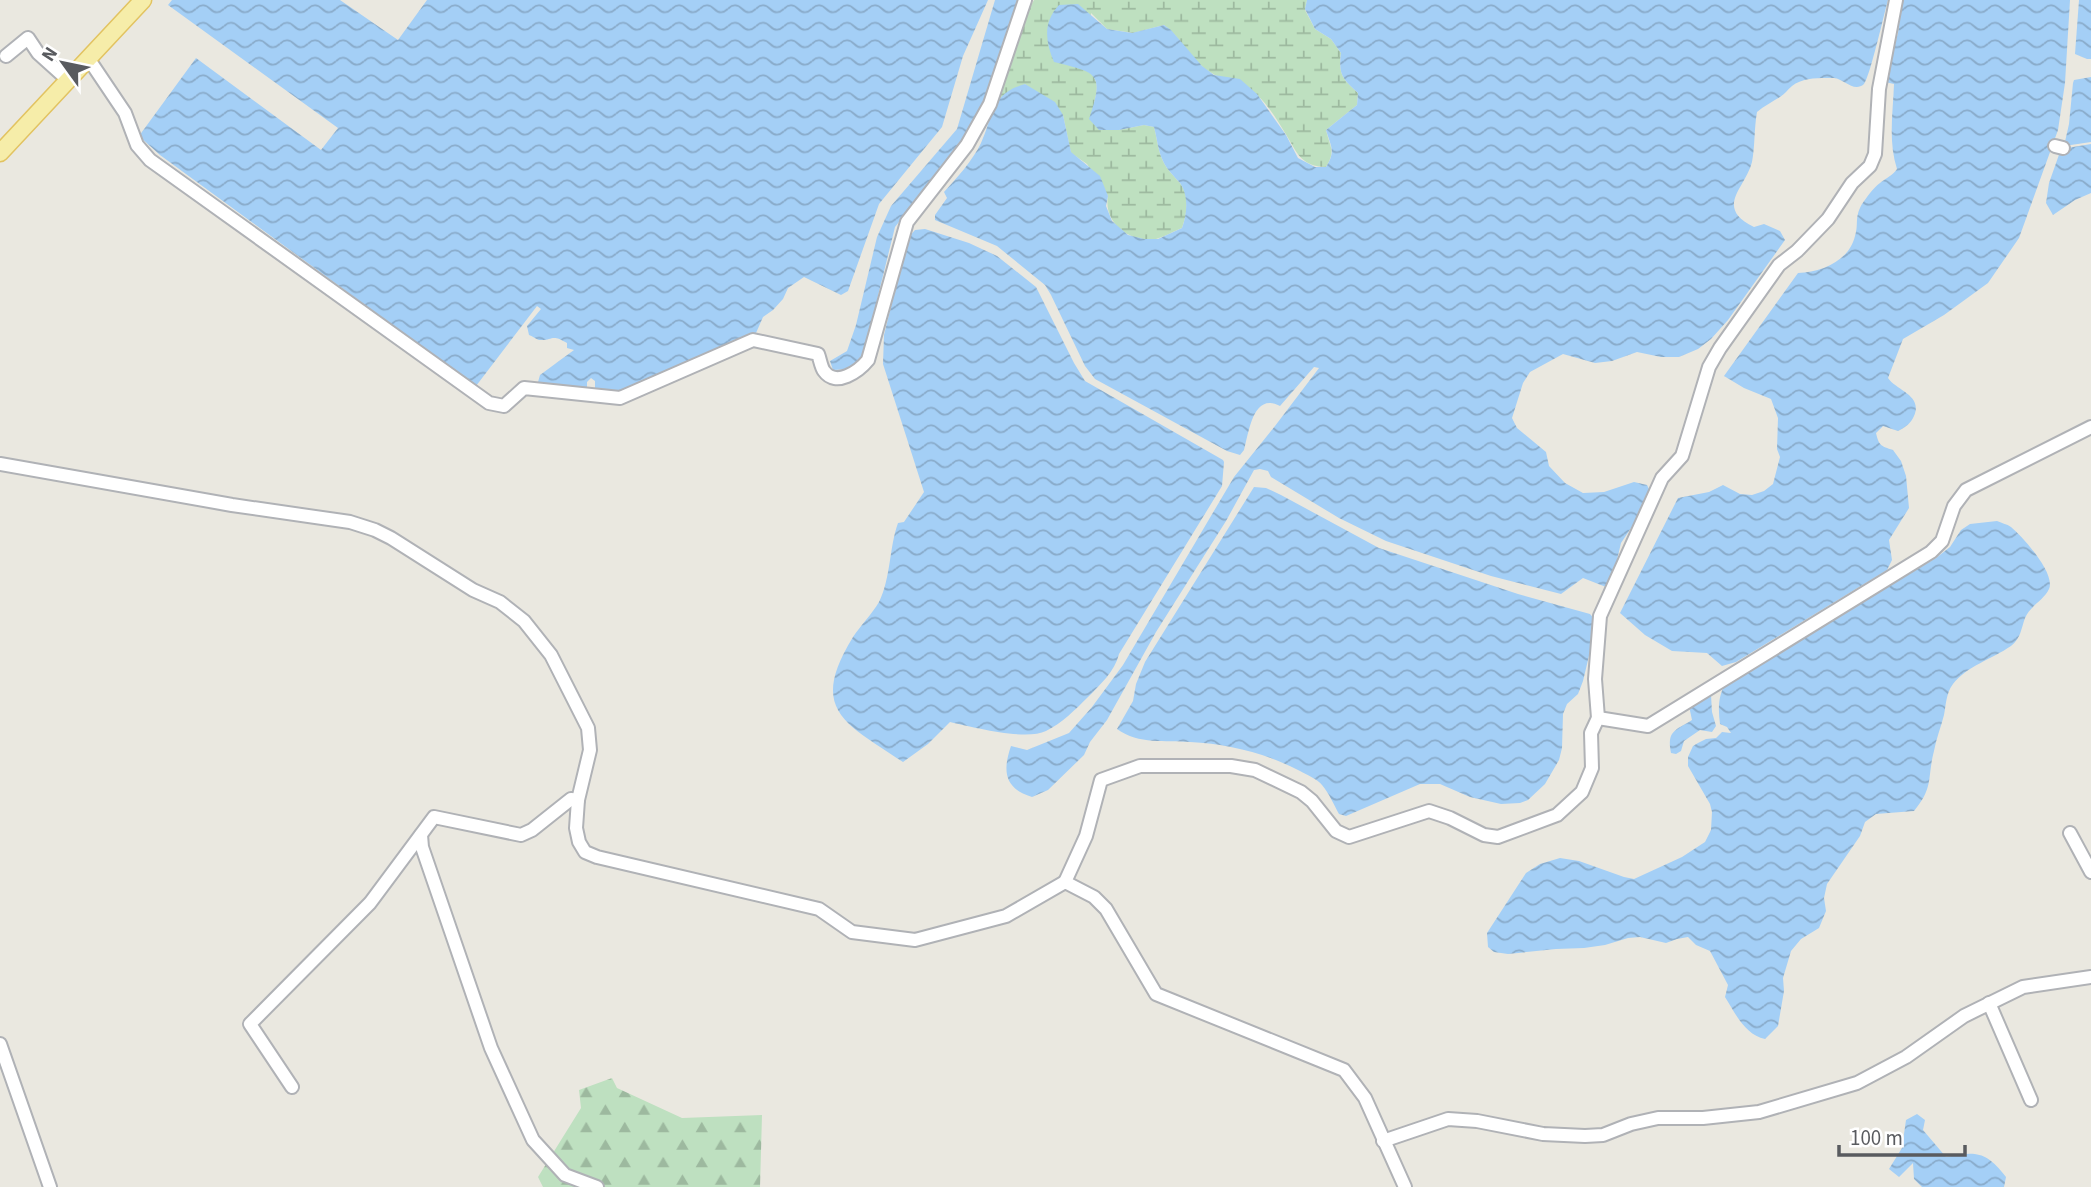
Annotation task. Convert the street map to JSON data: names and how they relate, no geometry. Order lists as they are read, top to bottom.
{
  "scale_bar": "100 m",
  "north": "top left"
}
